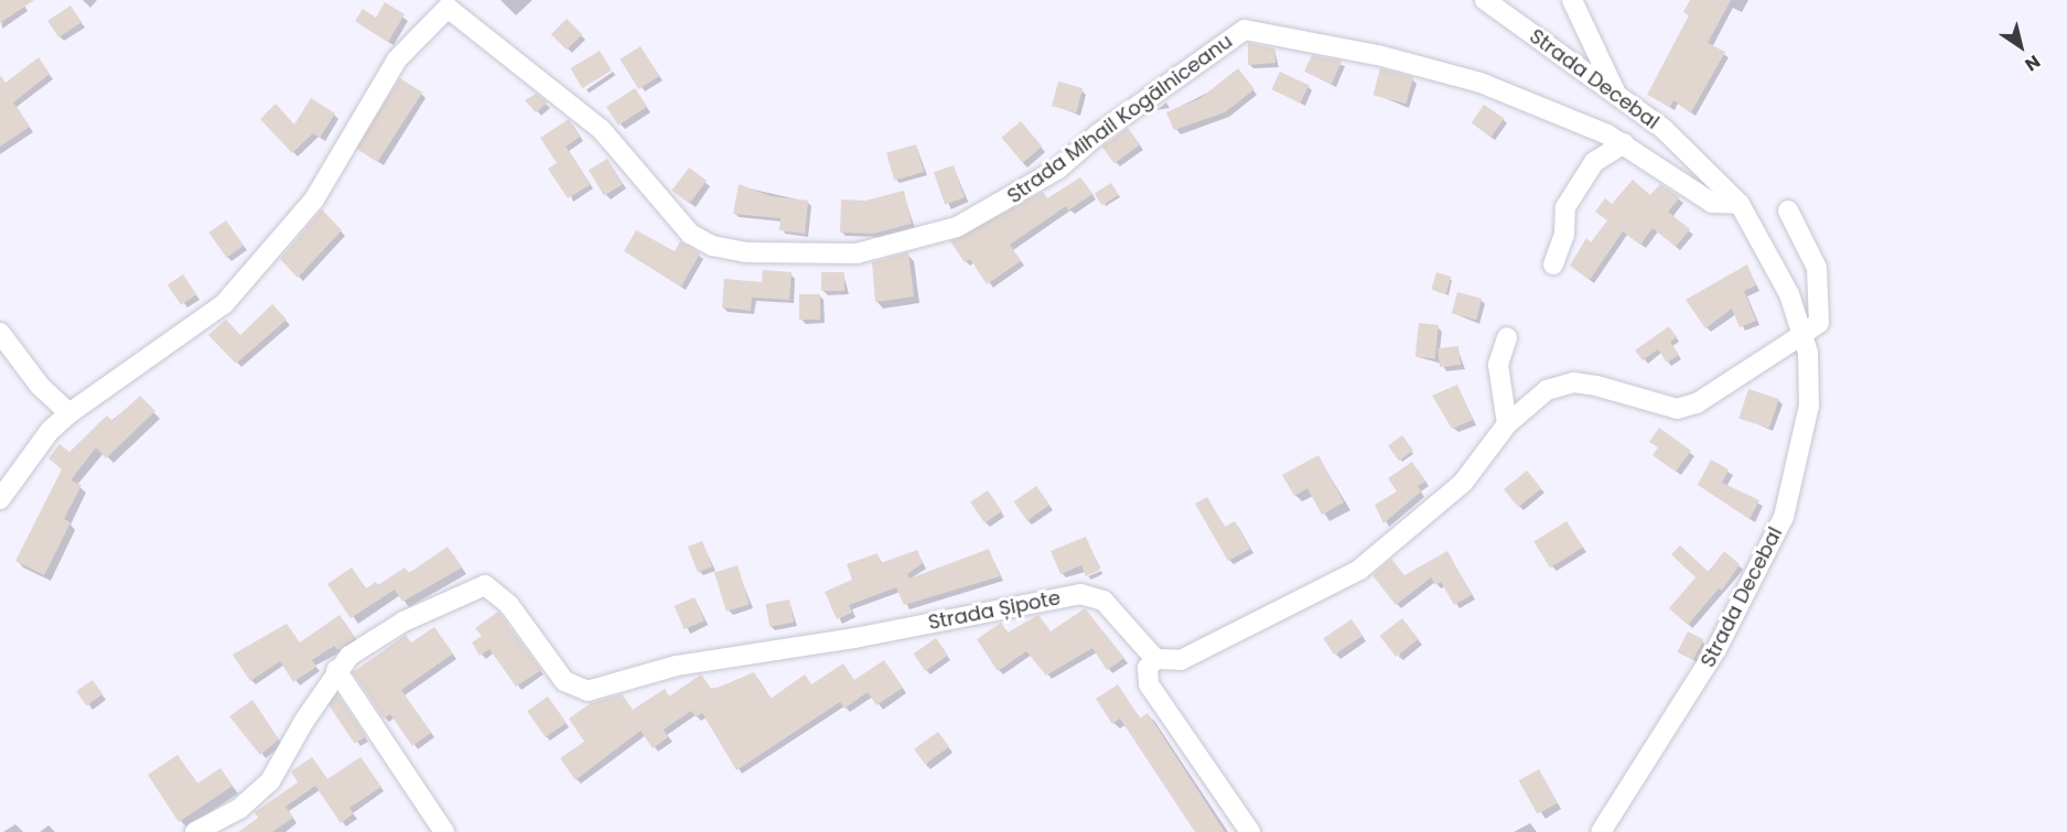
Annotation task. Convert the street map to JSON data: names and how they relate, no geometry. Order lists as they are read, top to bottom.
{
  "streets": {
    "street": ["Strada Decebal", "Strada Mihail Kogălniceanu", "Strada Șipote"]
  },
  "crossings": [
    ["Strada Decebal", "Strada Mihail Kogălniceanu"]
  ],
  "north": "bottom right"
}
